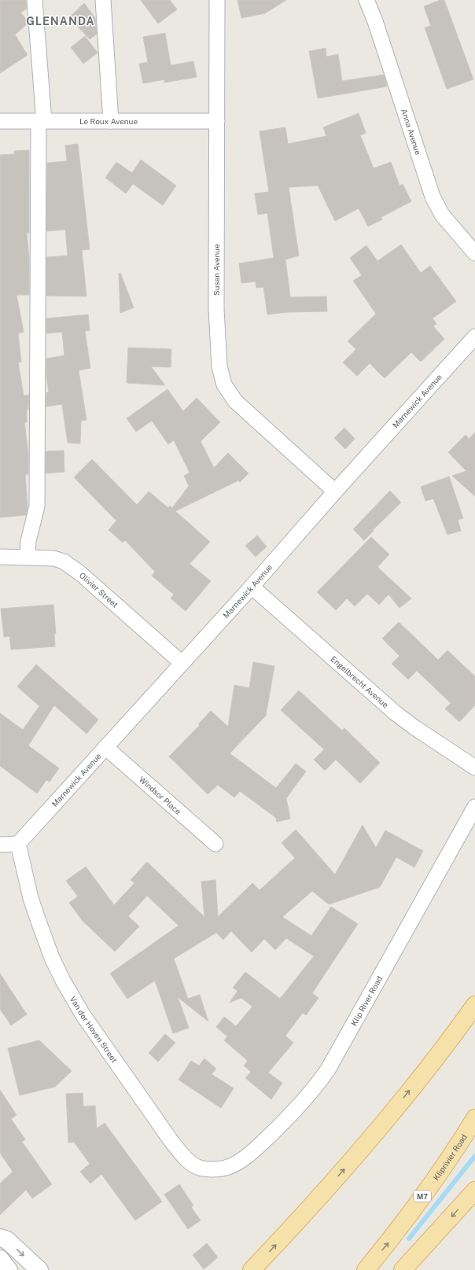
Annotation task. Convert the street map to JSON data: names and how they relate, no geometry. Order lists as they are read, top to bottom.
{
  "streets": {
    "main road": ["Kliprivier Road", "M7"],
    "street": [
      "Le Roux Avenue",
      "Anna Avenue",
      "Susan Avenue",
      "Marnewick Avenue",
      "Olivier Street",
      "Engelbrecht Avenue",
      "Windsor Place",
      "Klip River Road",
      "Van der Hoven Street"
    ]
  },
  "crossings": [
    ["Le Roux Avenue", "Susan Avenue"],
    ["Susan Avenue", "Marnewick Avenue"],
    ["Marnewick Avenue", "Olivier Street"],
    ["Marnewick Avenue", "Engelbrecht Avenue"],
    ["Marnewick Avenue", "Windsor Place"],
    ["Marnewick Avenue", "Van der Hoven Street"],
    ["Klip River Road", "Van der Hoven Street"]
  ],
  "districts": ["GLENANDA"]
}
